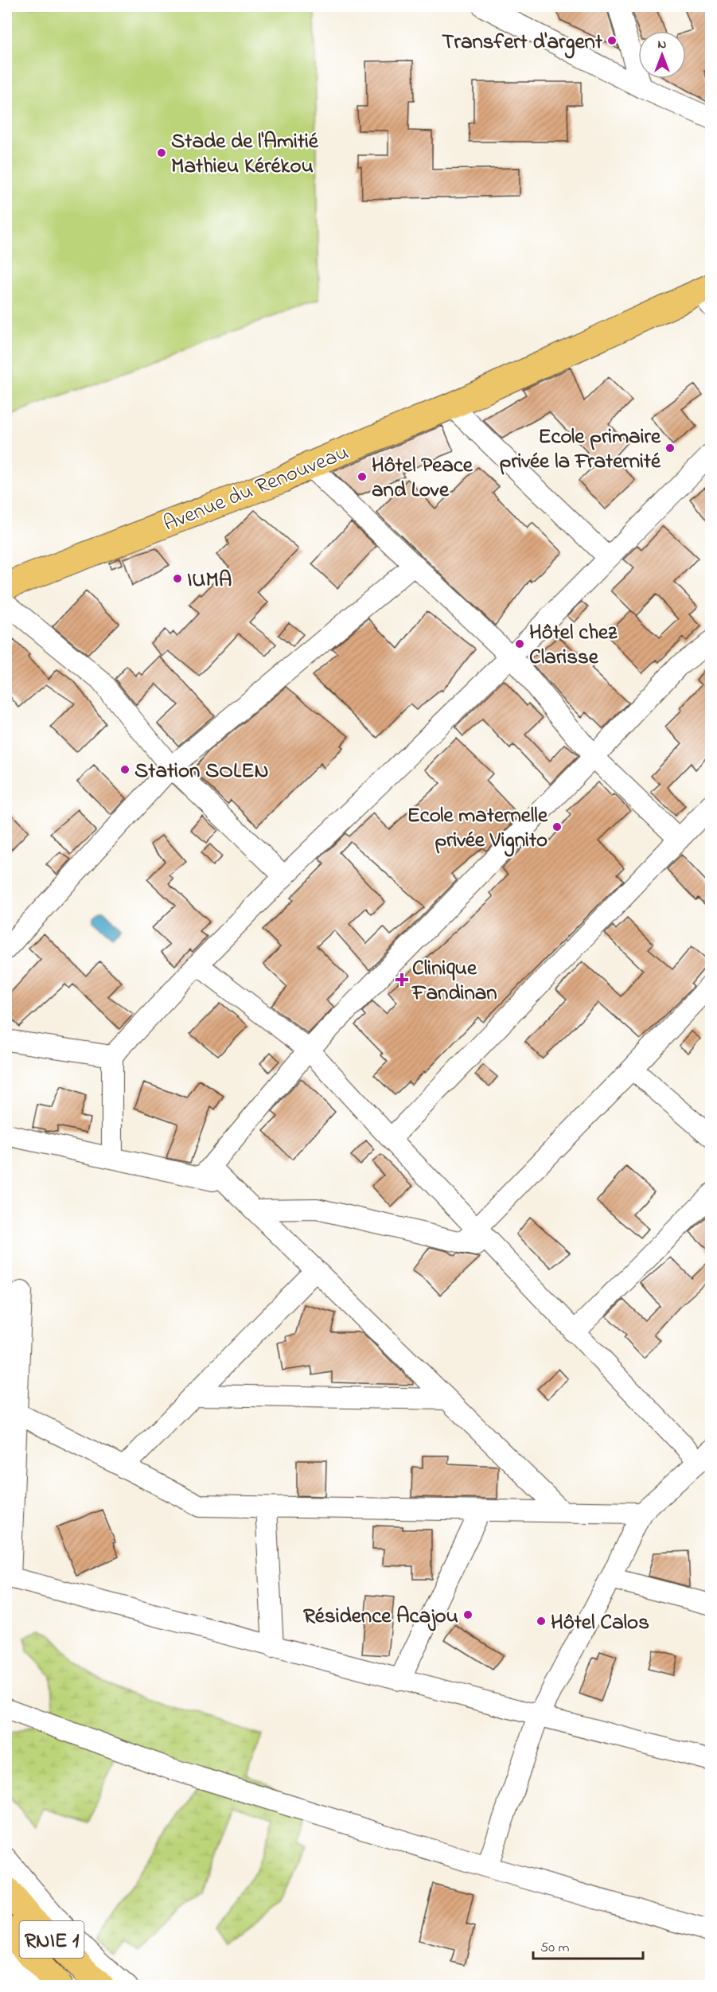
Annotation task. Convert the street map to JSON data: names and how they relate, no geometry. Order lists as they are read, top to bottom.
{
  "streets": {
    "main road": ["Avenue du Renouveau", "RNIE 1"]
  },
  "places": {
    "other": [
      "Transfert d'argent",
      "Stade de l'Amitié Mathieu Kérékou",
      "Ecole primaire privée la Fraternité",
      "Hôtel Peace and Love",
      "IUMA",
      "Hôtel chez Clarisse",
      "Station SOLEN",
      "Ecole maternelle privée Vignito",
      "Résidence Acajou",
      "Hôtel Calos"
    ],
    "health": ["Clinique Fandinan"]
  },
  "scale_bar": "50 m",
  "north": "top"
}
